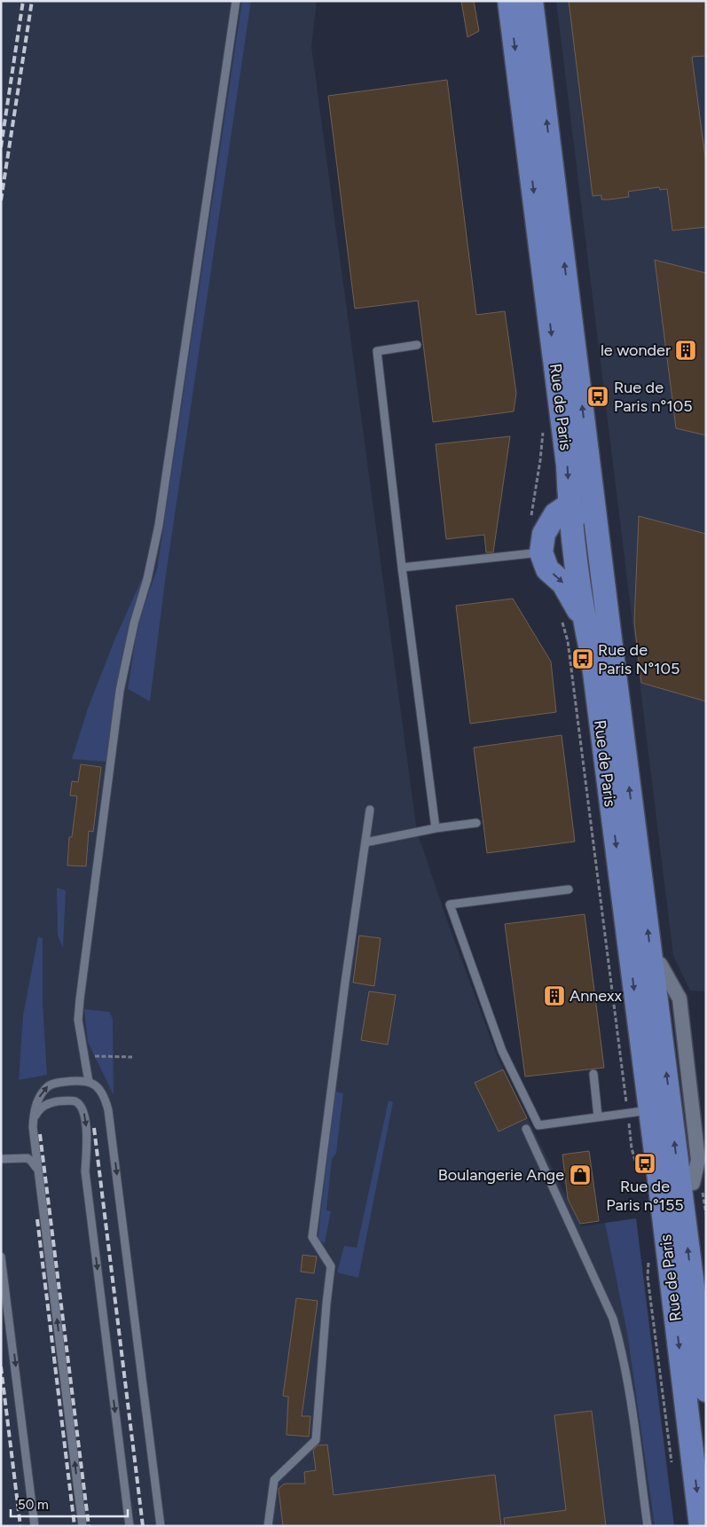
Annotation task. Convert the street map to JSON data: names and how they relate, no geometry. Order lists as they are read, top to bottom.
{
  "streets": {
    "main road": ["Rue de Paris"]
  },
  "places": {
    "building": ["le wonder", "Annexx"],
    "bus stop": ["Rue de Paris n°105", "Rue de Paris N°105", "Rue de Paris n°155"],
    "shop": ["Boulangerie Ange"]
  },
  "scale_bar": "50 m"
}
